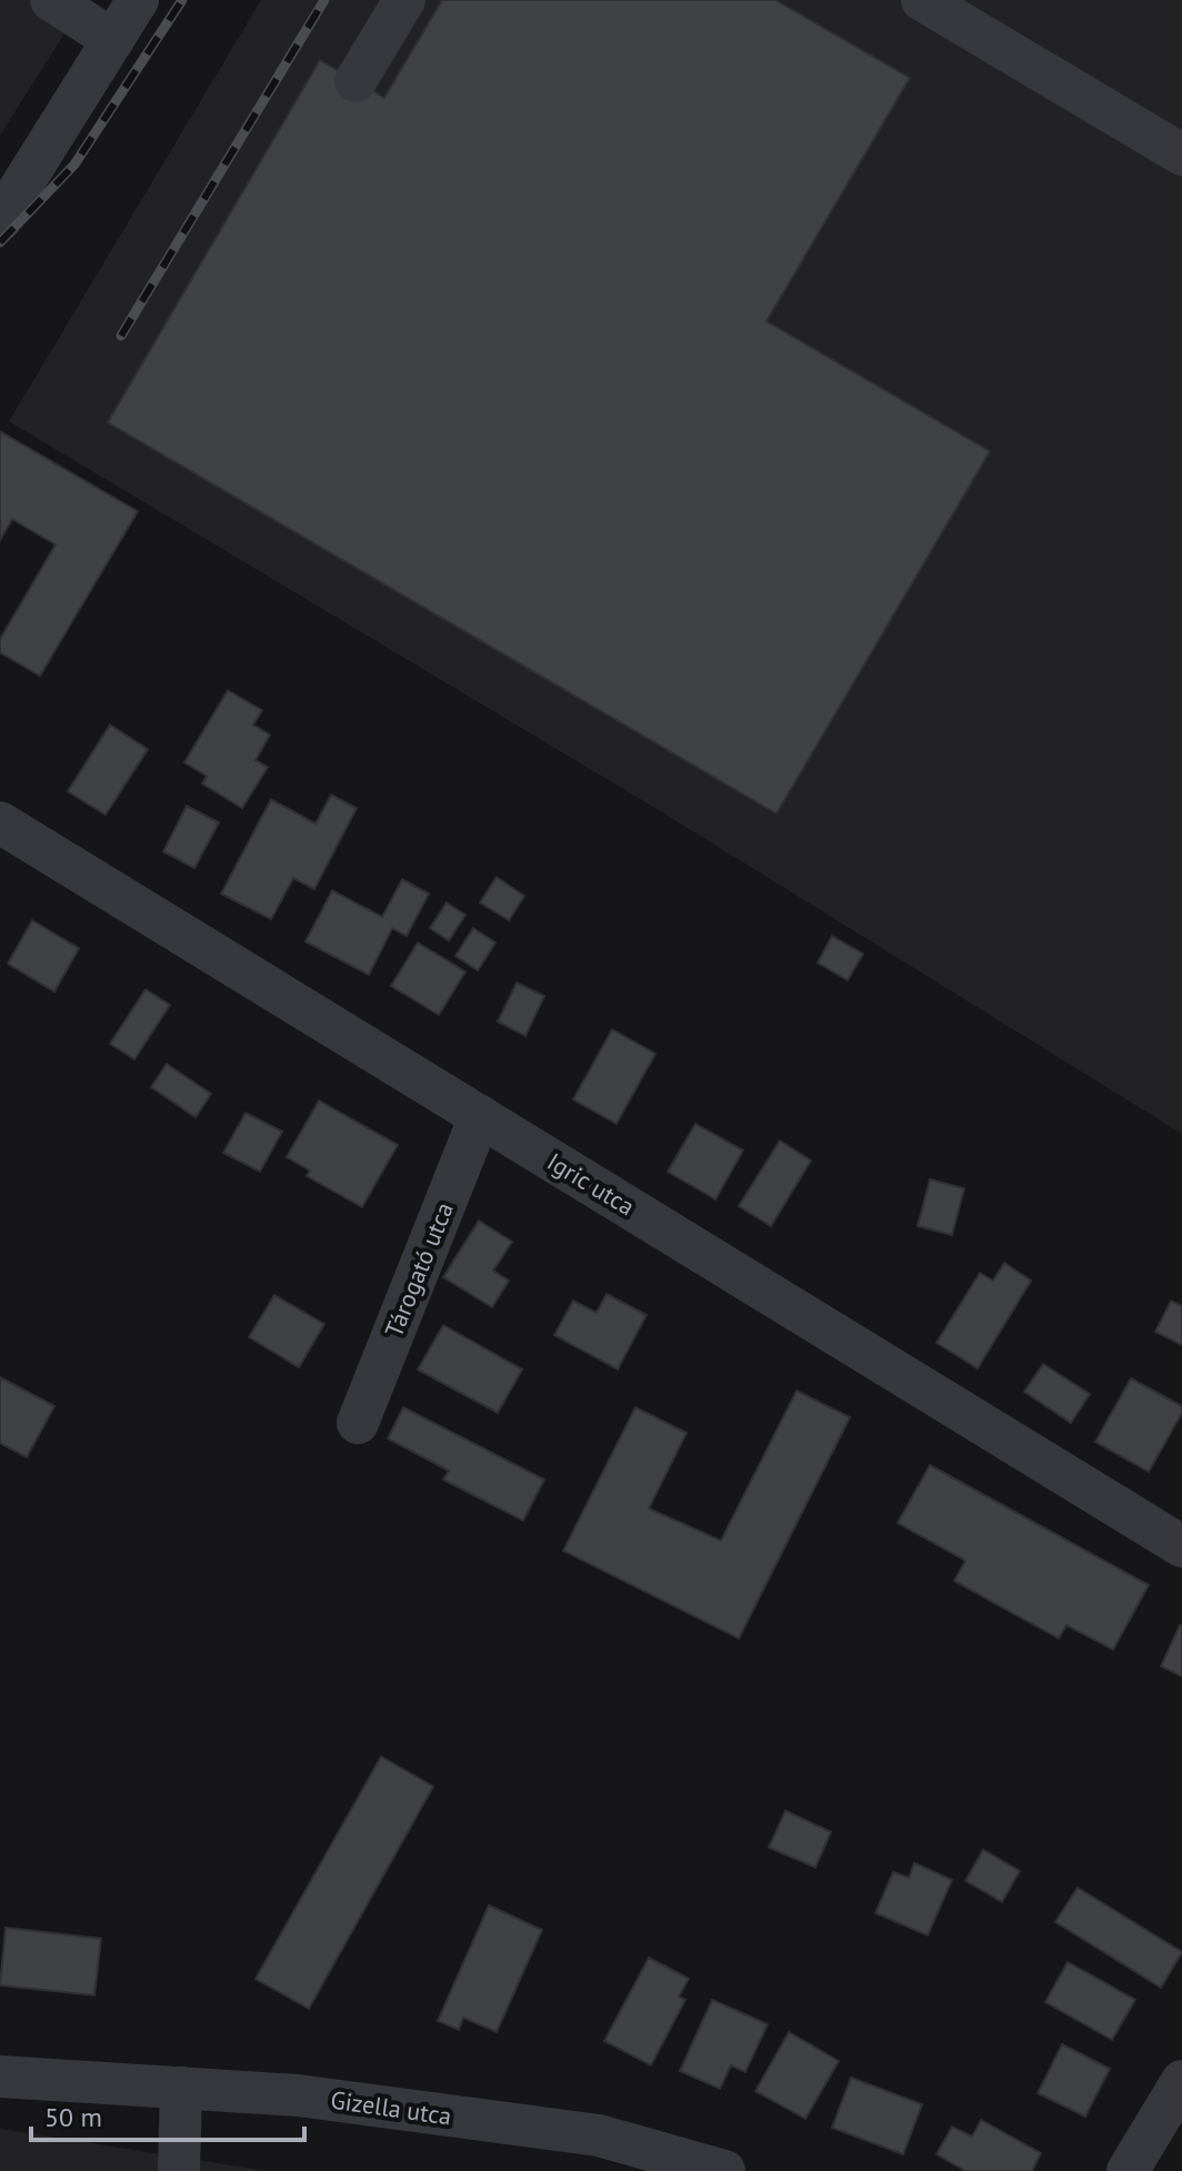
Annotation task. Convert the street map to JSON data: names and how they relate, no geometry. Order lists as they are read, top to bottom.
{
  "streets": {
    "street": ["Igric utca", "Tárogató utca", "Gizella utca"]
  },
  "crossings": [
    ["Igric utca", "Tárogató utca"]
  ],
  "scale_bar": "50 m"
}
